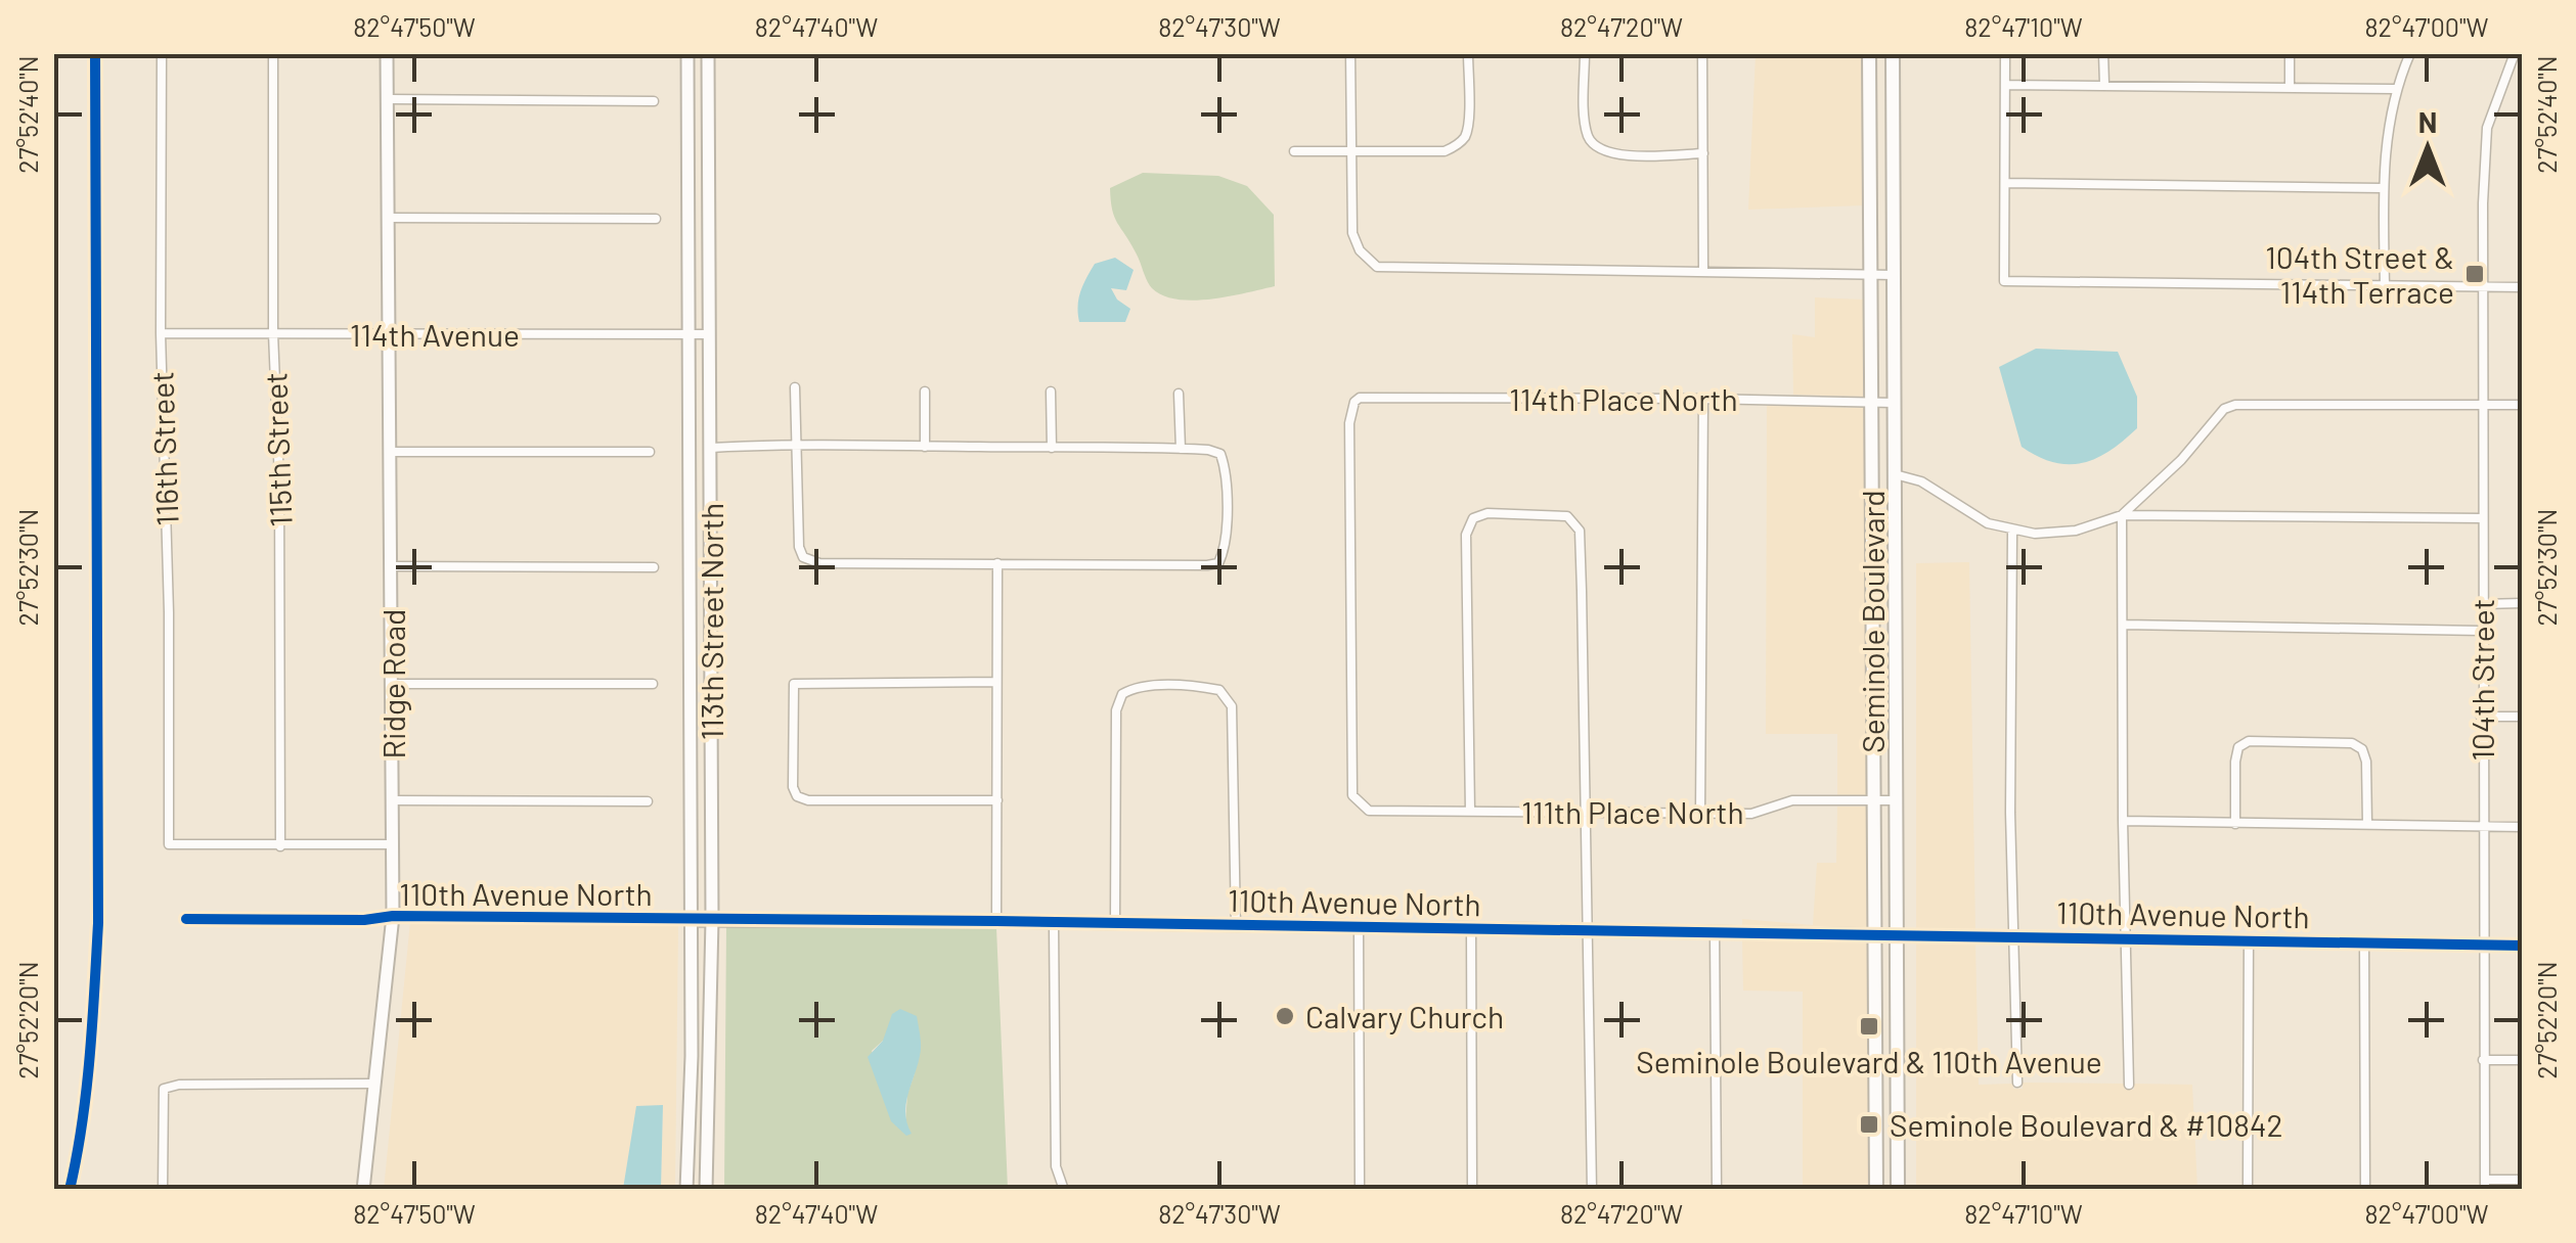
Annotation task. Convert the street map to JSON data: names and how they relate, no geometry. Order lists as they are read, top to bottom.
{
  "streets": {
    "main road": ["Seminole Boulevard"],
    "street": [
      "114th Avenue",
      "114th Place North",
      "116th Street",
      "115th Street",
      "113th Street North",
      "104th Street",
      "Ridge Road",
      "111th Place North",
      "110th Avenue North"
    ]
  },
  "crossings": [
    ["114th Avenue", "116th Street"],
    ["114th Avenue", "115th Street"],
    ["114th Avenue", "113th Street North"],
    ["114th Avenue", "Ridge Road"],
    ["114th Place North", "Seminole Boulevard"],
    ["114th Place North", "111th Place North"],
    ["116th Street", "115th Street"],
    ["113th Street North", "110th Avenue North"],
    ["Seminole Boulevard", "111th Place North"],
    ["Seminole Boulevard", "110th Avenue North"],
    ["104th Street", "110th Avenue North"],
    ["Ridge Road", "110th Avenue North"]
  ],
  "places": {
    "transit": ["104th Street & 114th Terrace", "Seminole Boulevard & 110th Avenue", "Seminole Boulevard & #10842"],
    "other": ["Calvary Church"]
  },
  "north": "top",
  "coordinates": [
    "82°47'50\"W",
    "82°47'40\"W",
    "82°47'30\"W",
    "82°47'20\"W",
    "82°47'10\"W",
    "82°47'00\"W",
    "27°52'40\"N",
    "27°52'30\"N",
    "27°52'20\"N"
  ]
}
